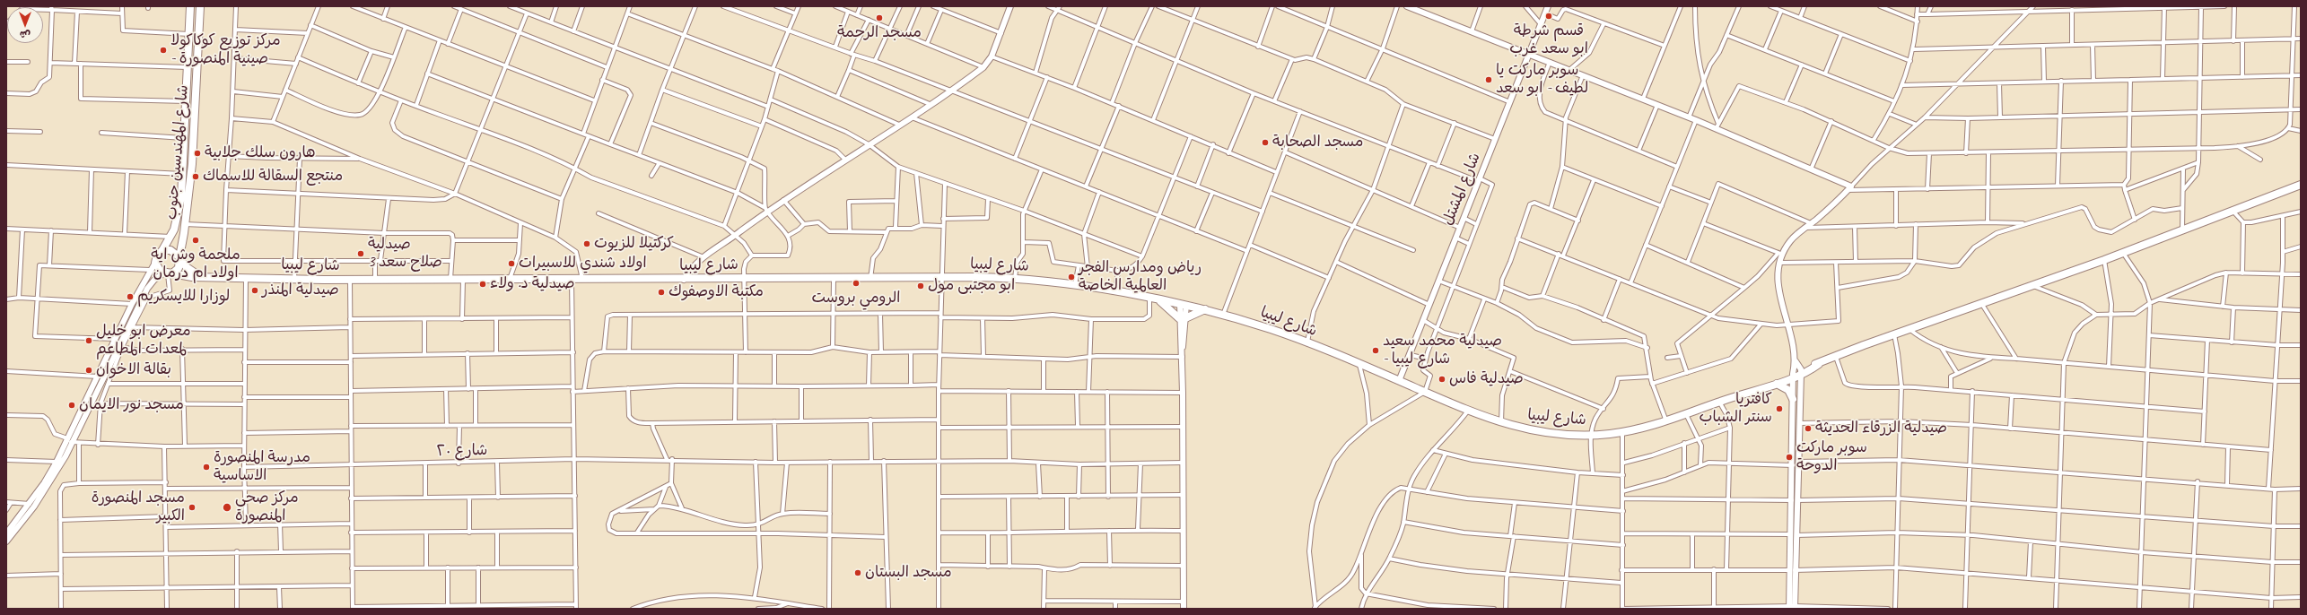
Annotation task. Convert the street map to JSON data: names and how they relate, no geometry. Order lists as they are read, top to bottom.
{
  "streets": {
    "highway": ["شارع المهندسين جنوب", "شارع ليبيا"],
    "street": ["شارع المشتل", "شارع ٢٠"]
  },
  "crossings": [
    ["شارع المهندسين جنوب", "شارع ليبيا"],
    ["شارع المشتل", "شارع ليبيا"]
  ],
  "places": [
    "قسم شرطة ابو سعد غرب",
    "مسجد الرحمة",
    "مركز توزيع كوكاكولا - صينية المنصورة",
    "سوبر ماركت يا لطيف - ابو سعد",
    "مسجد الصحابة",
    "هارون سلك جلابية",
    "منتجع السقالة للاسماك",
    "ملحمة وش اية اولاد ام درمان",
    "كركتيلا للزيوت",
    "صيدلية صلاح سعد 3",
    "اولاد شندي للاسبيرات",
    "رياض ومدارس الفجر العالمية الخاصة",
    "الرومي بروست",
    "صيدلية د. ولاء",
    "ابو مجتبى مول",
    "صيدلية المنذر",
    "مكتبة الاوصفوك",
    "لوزارا للايسكريم",
    "معرض ابو خليل لمعدات المطاعم",
    "صيدلية محمد سعيد - شارع ليبيا",
    "بقالة الاخوان",
    "صيدلية فاس",
    "مسجد نور الايمان",
    "كافتريا سنتر الشباب",
    "صيدلية الزرقاء الحديثة",
    "سوبر ماركت الدوحة",
    "مدرسة المنصورة الاساسية",
    "مسجد المنصورة الكبير",
    "مركز صحي المنصورة",
    "مسجد البستان"
  ],
  "north": "bottom"
}
